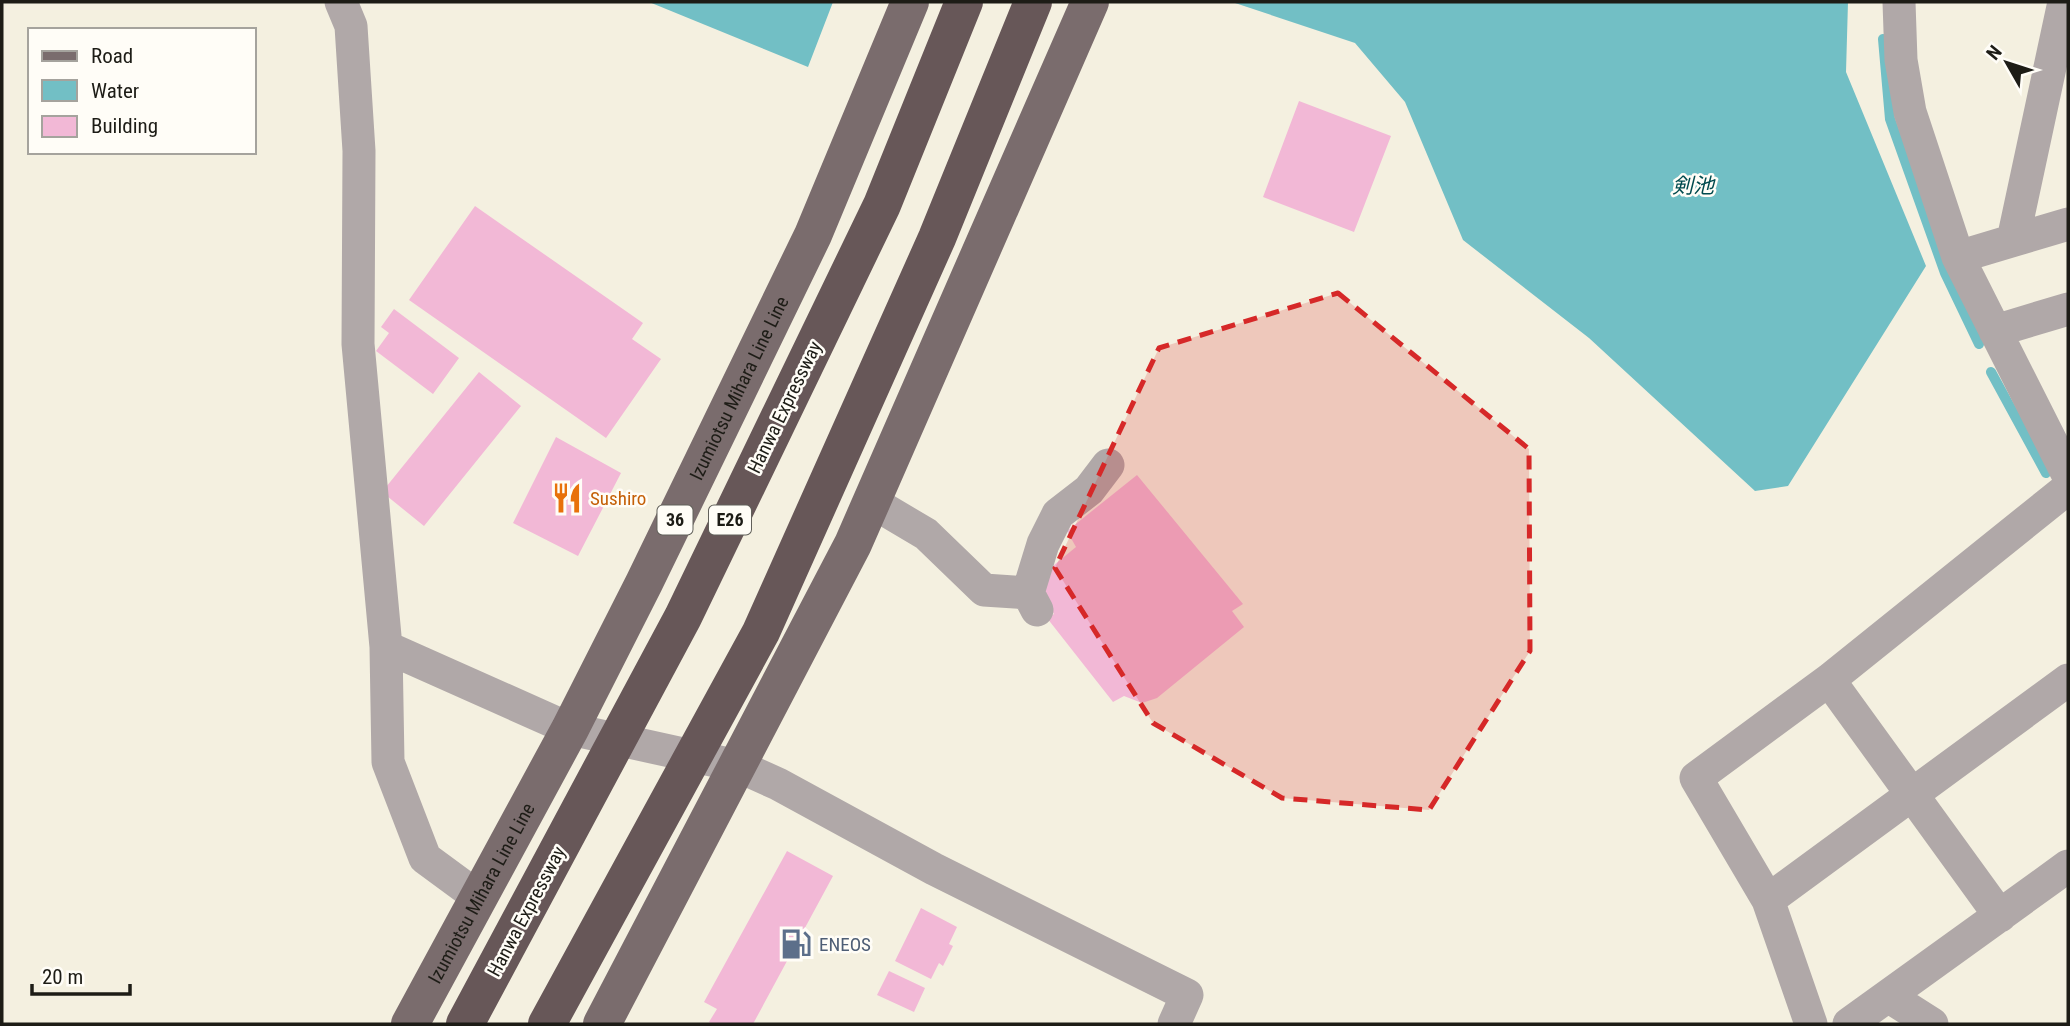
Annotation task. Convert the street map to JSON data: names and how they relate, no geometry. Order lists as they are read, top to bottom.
{
  "streets": {
    "highway": ["Hanwa Expressway", "E26"],
    "main road": ["Izumiotsu Mihara Line Line", "36"]
  },
  "water": ["剣池"],
  "places": {
    "restaurant": ["Sushiro"],
    "fuel station": ["ENEOS"]
  },
  "legend": ["Road", "Water", "Building"],
  "scale_bar": "20 m",
  "north": "top left"
}
